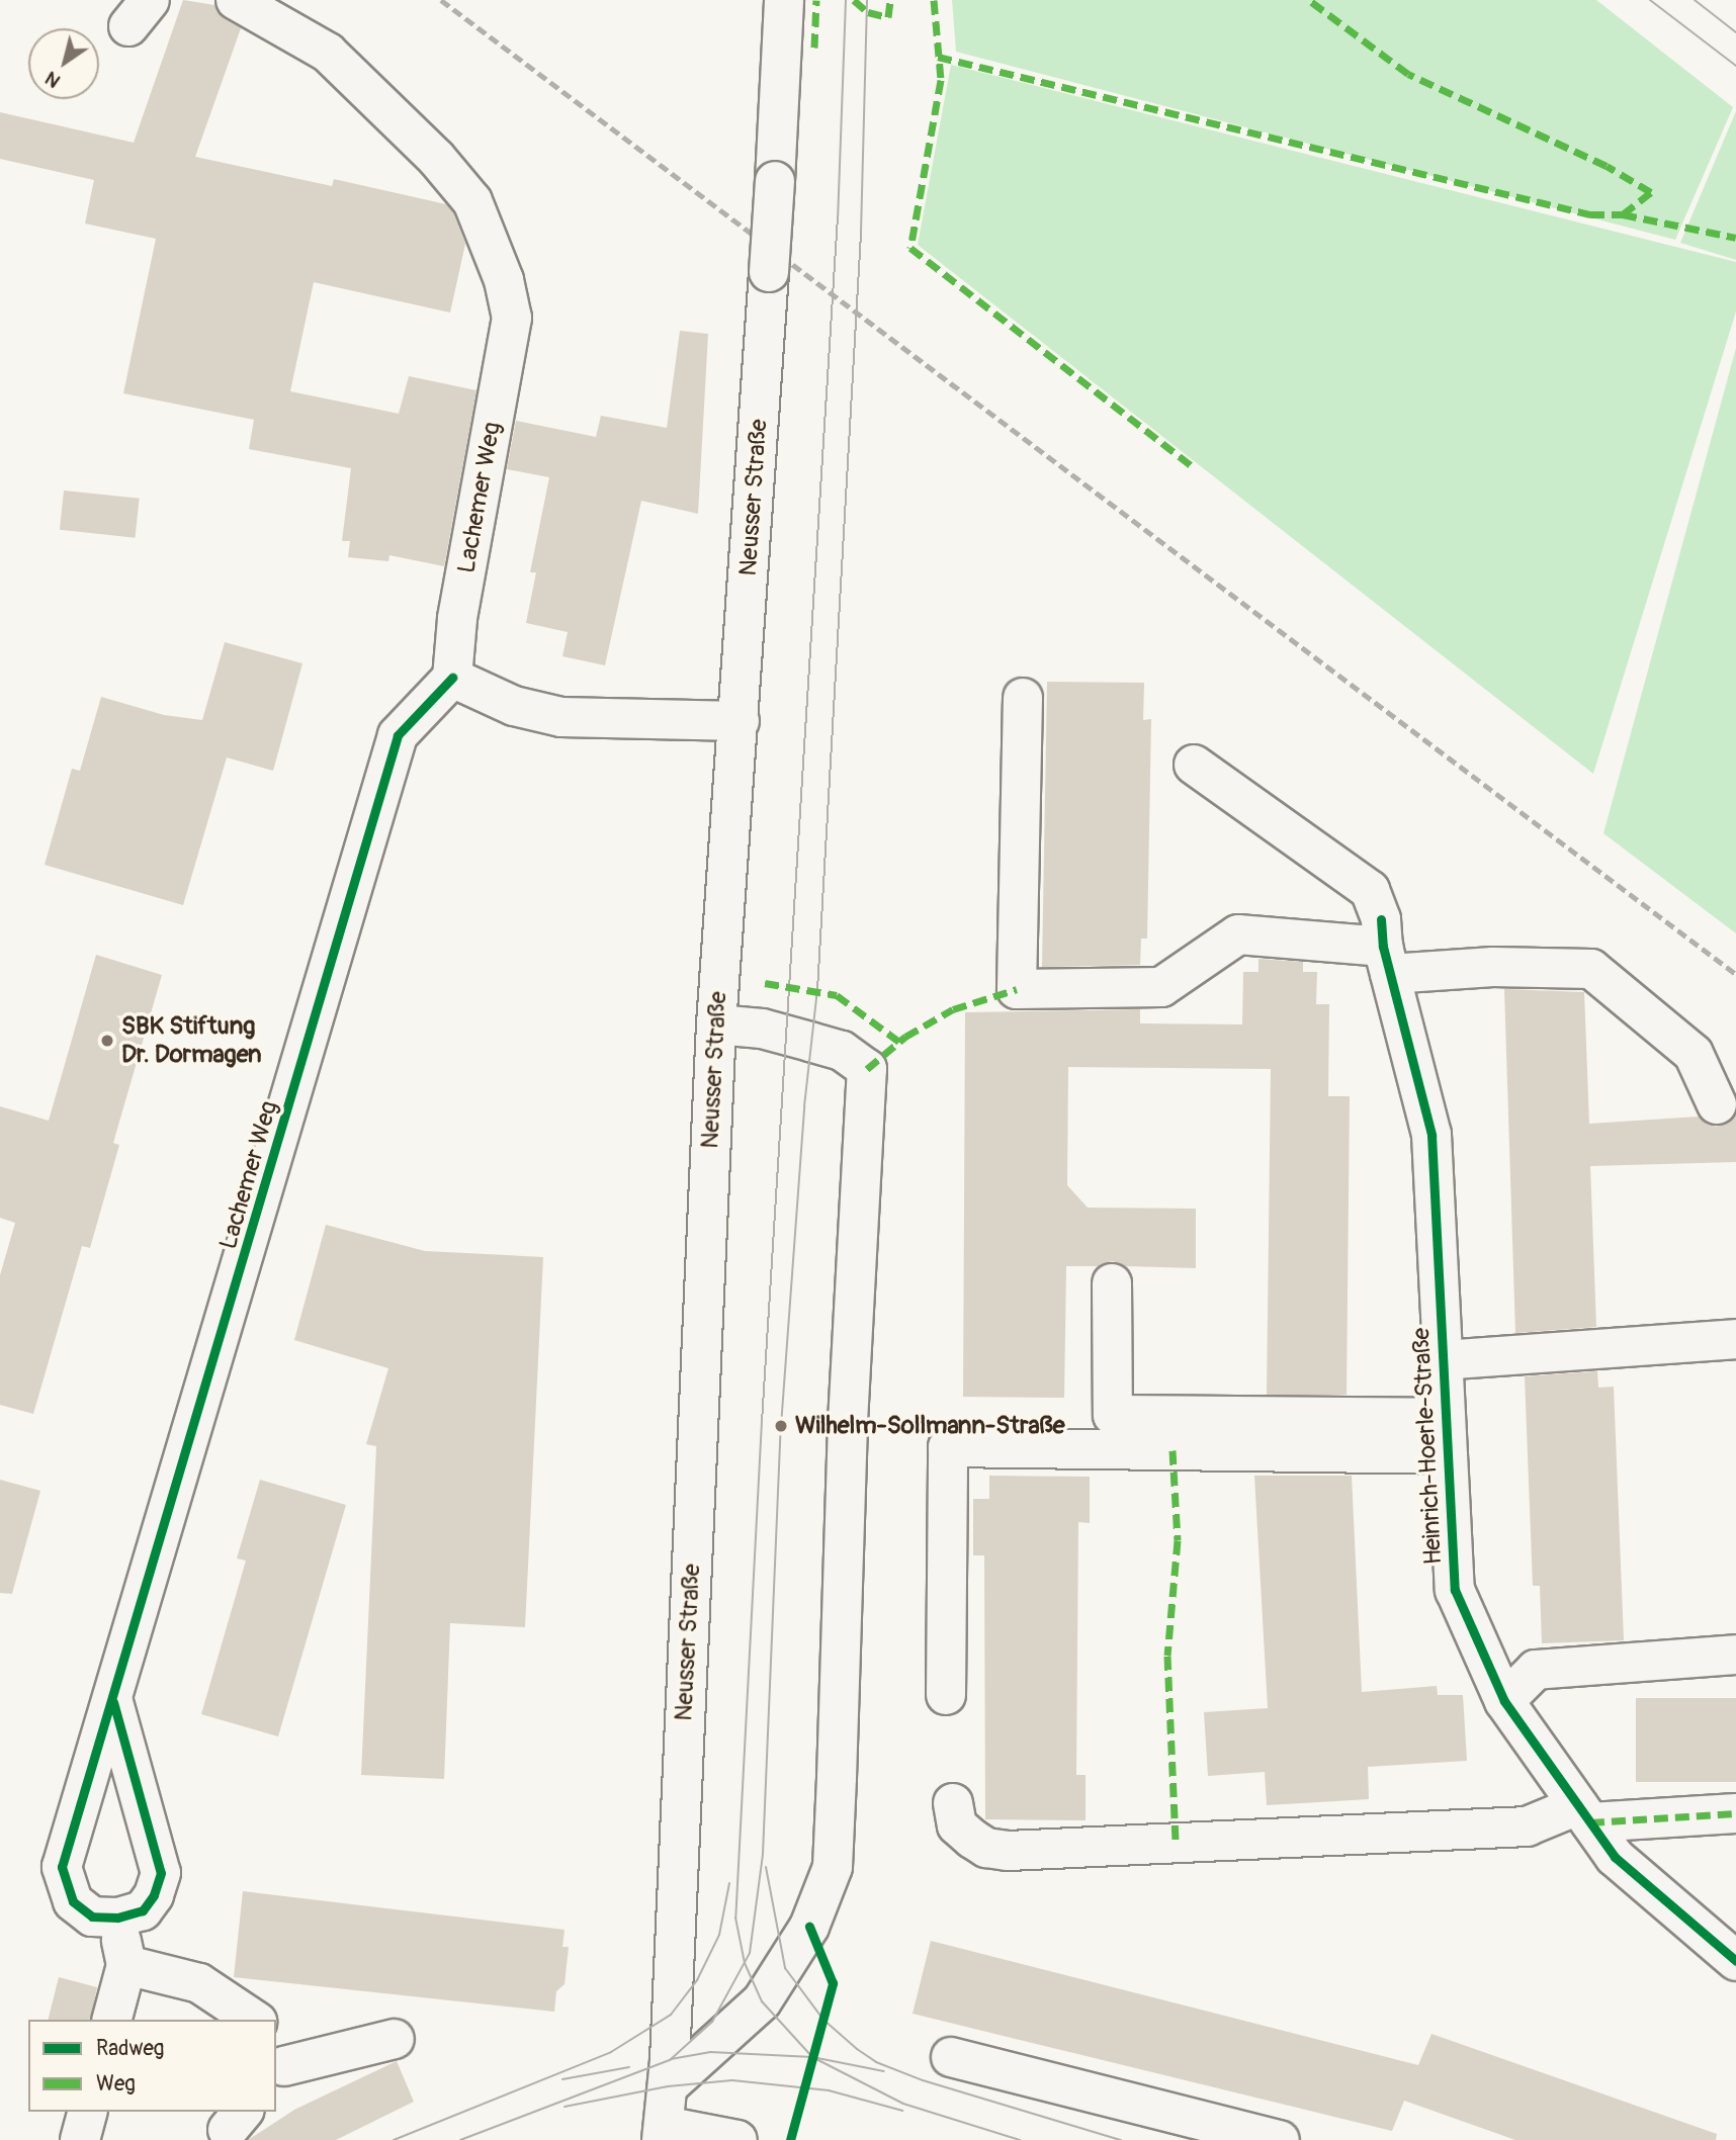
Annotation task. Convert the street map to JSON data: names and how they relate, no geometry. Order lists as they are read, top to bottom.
{
  "streets": {
    "street": ["Lachemer Weg", "Neusser Straße", "Heinrich-Hoerle-Straße"]
  },
  "places": ["SBK Stiftung Dr. Dormagen", "Wilhelm-Sollmann-Straße"],
  "legend": ["Radweg", "Weg"],
  "north": "bottom left"
}
